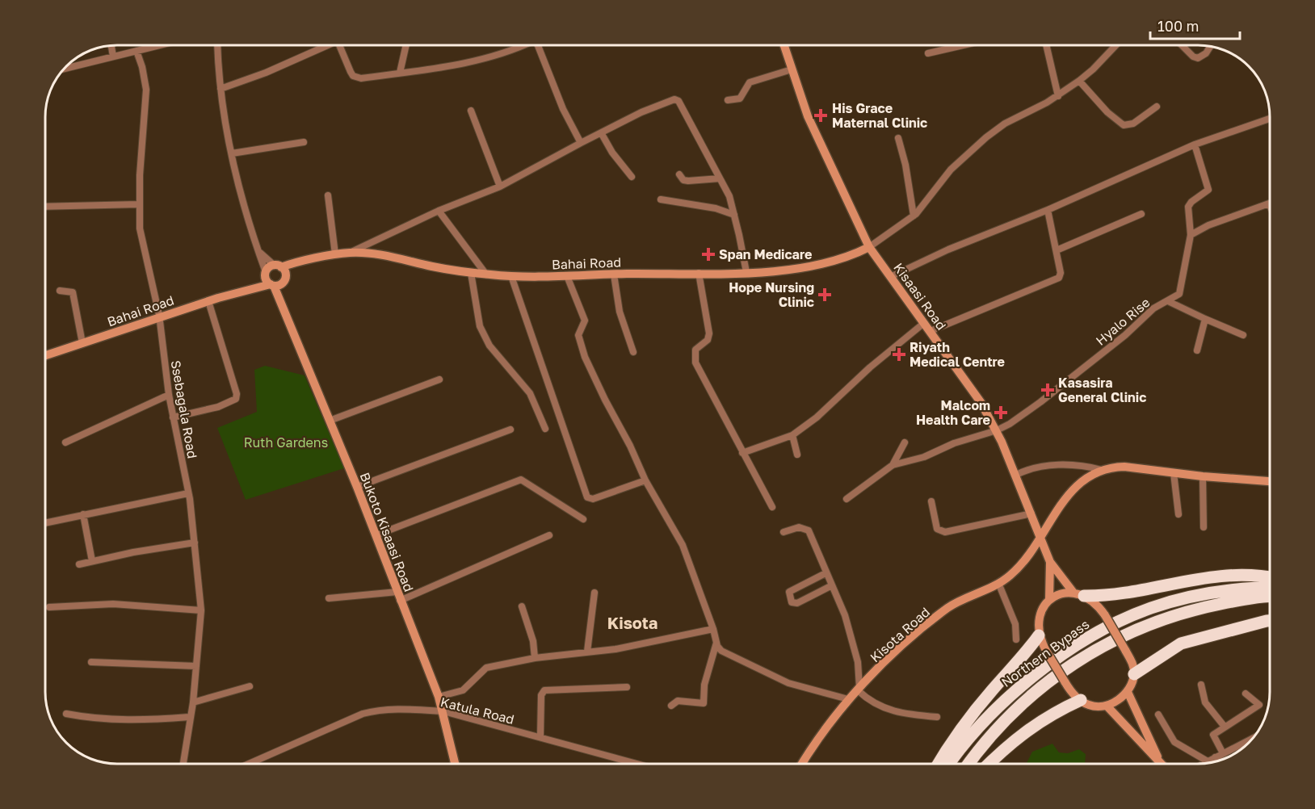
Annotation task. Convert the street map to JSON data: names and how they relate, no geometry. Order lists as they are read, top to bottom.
{
  "streets": {
    "highway": ["Northern Bypass"],
    "main road": [
      "Bahai Road",
      "Kisaasi Road",
      "Bukoto Kisaasi Road",
      "Kisota Road"
    ],
    "street": ["Hyalo Rise", "Ssebagala Road", "Katula Road"]
  },
  "crossings": [
    ["Bahai Road", "Kisaasi Road"],
    ["Bahai Road", "Ssebagala Road"],
    ["Bahai Road", "Bukoto Kisaasi Road"],
    ["Kisaasi Road", "Hyalo Rise"],
    ["Kisaasi Road", "Kisota Road"],
    ["Bukoto Kisaasi Road", "Katula Road"]
  ],
  "districts": ["Kisota"],
  "parks": ["Ruth Gardens"],
  "places": {
    "health": [
      "His Grace Maternal Clinic",
      "Span Medicare",
      "Hope Nursing Clinic",
      "Riyath Medical Centre",
      "Kasasira General Clinic",
      "Malcom Health Care"
    ]
  },
  "scale_bar": "100 m"
}
